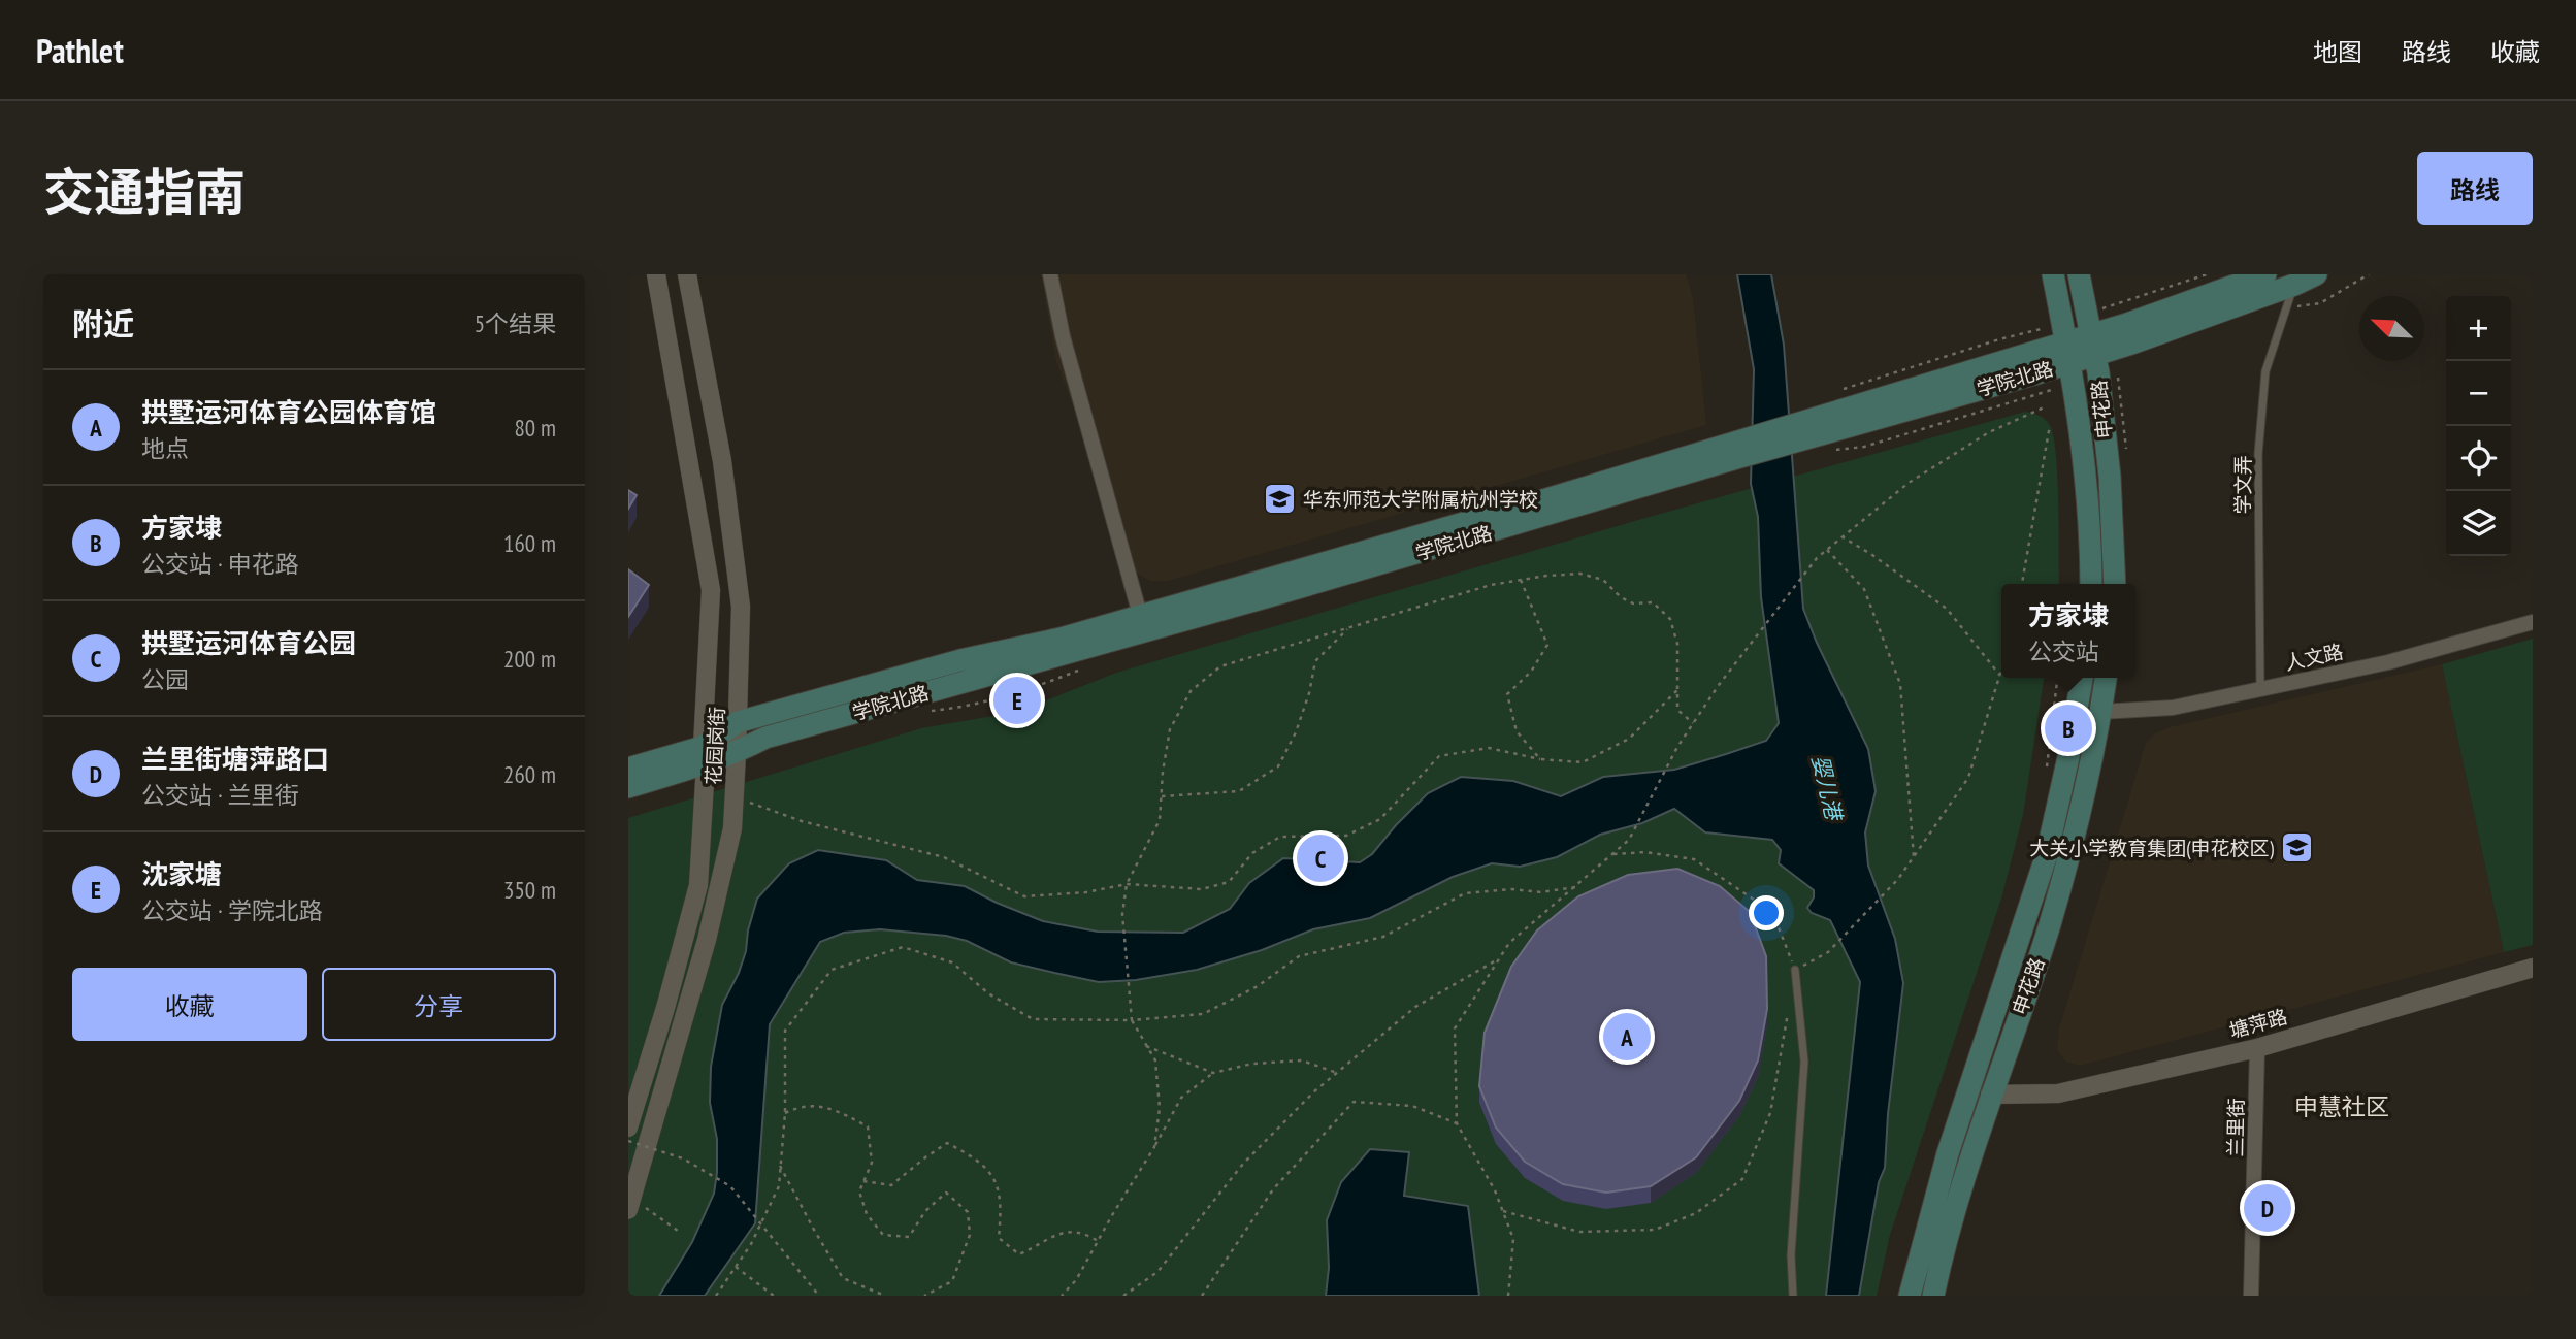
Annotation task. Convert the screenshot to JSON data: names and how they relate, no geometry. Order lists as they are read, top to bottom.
{
  "streets": {
    "main road": ["学院北路", "申花路"],
    "street": [
      "人文路",
      "花园岗街",
      "塘萍路",
      "兰里街"
    ],
    "lane": ["学文弄"]
  },
  "crossings": [
    ["学院北路", "申花路"],
    ["学院北路", "学文弄"],
    ["学院北路", "花园岗街"],
    ["申花路", "人文路"],
    ["申花路", "塘萍路"],
    ["学文弄", "人文路"],
    ["塘萍路", "兰里街"]
  ],
  "districts": ["申慧社区"],
  "water": ["婴儿港"],
  "places": {
    "school or university": ["华东师范大学附属杭州学校", "大关小学教育集团(申花校区)"]
  },
  "north": "top left",
  "page": {
    "header": "Pathlet",
    "nav": ["地图", "路线", "收藏"],
    "title": "交通指南",
    "buttons": [
      "路线",
      ["收藏", "分享"]
    ],
    "heading": ["附近", "5个结果"],
    "map_buttons": ["+", "−"],
    "list": [
      {
        "mark": "A",
        "name": "拱墅运河体育公园体育馆",
        "note": "地点",
        "value": "80 m"
      },
      {
        "mark": "B",
        "name": "方家埭",
        "note": "公交站 · 申花路",
        "value": "160 m"
      },
      {
        "mark": "C",
        "name": "拱墅运河体育公园",
        "note": "公园",
        "value": "200 m"
      },
      {
        "mark": "D",
        "name": "兰里街塘萍路口",
        "note": "公交站 · 兰里街",
        "value": "260 m"
      },
      {
        "mark": "E",
        "name": "沈家塘",
        "note": "公交站 · 学院北路",
        "value": "350 m"
      }
    ],
    "popup": ["方家埭", "公交站"],
    "pins": [
      "E",
      "B",
      "C",
      "A",
      "D"
    ]
  }
}
